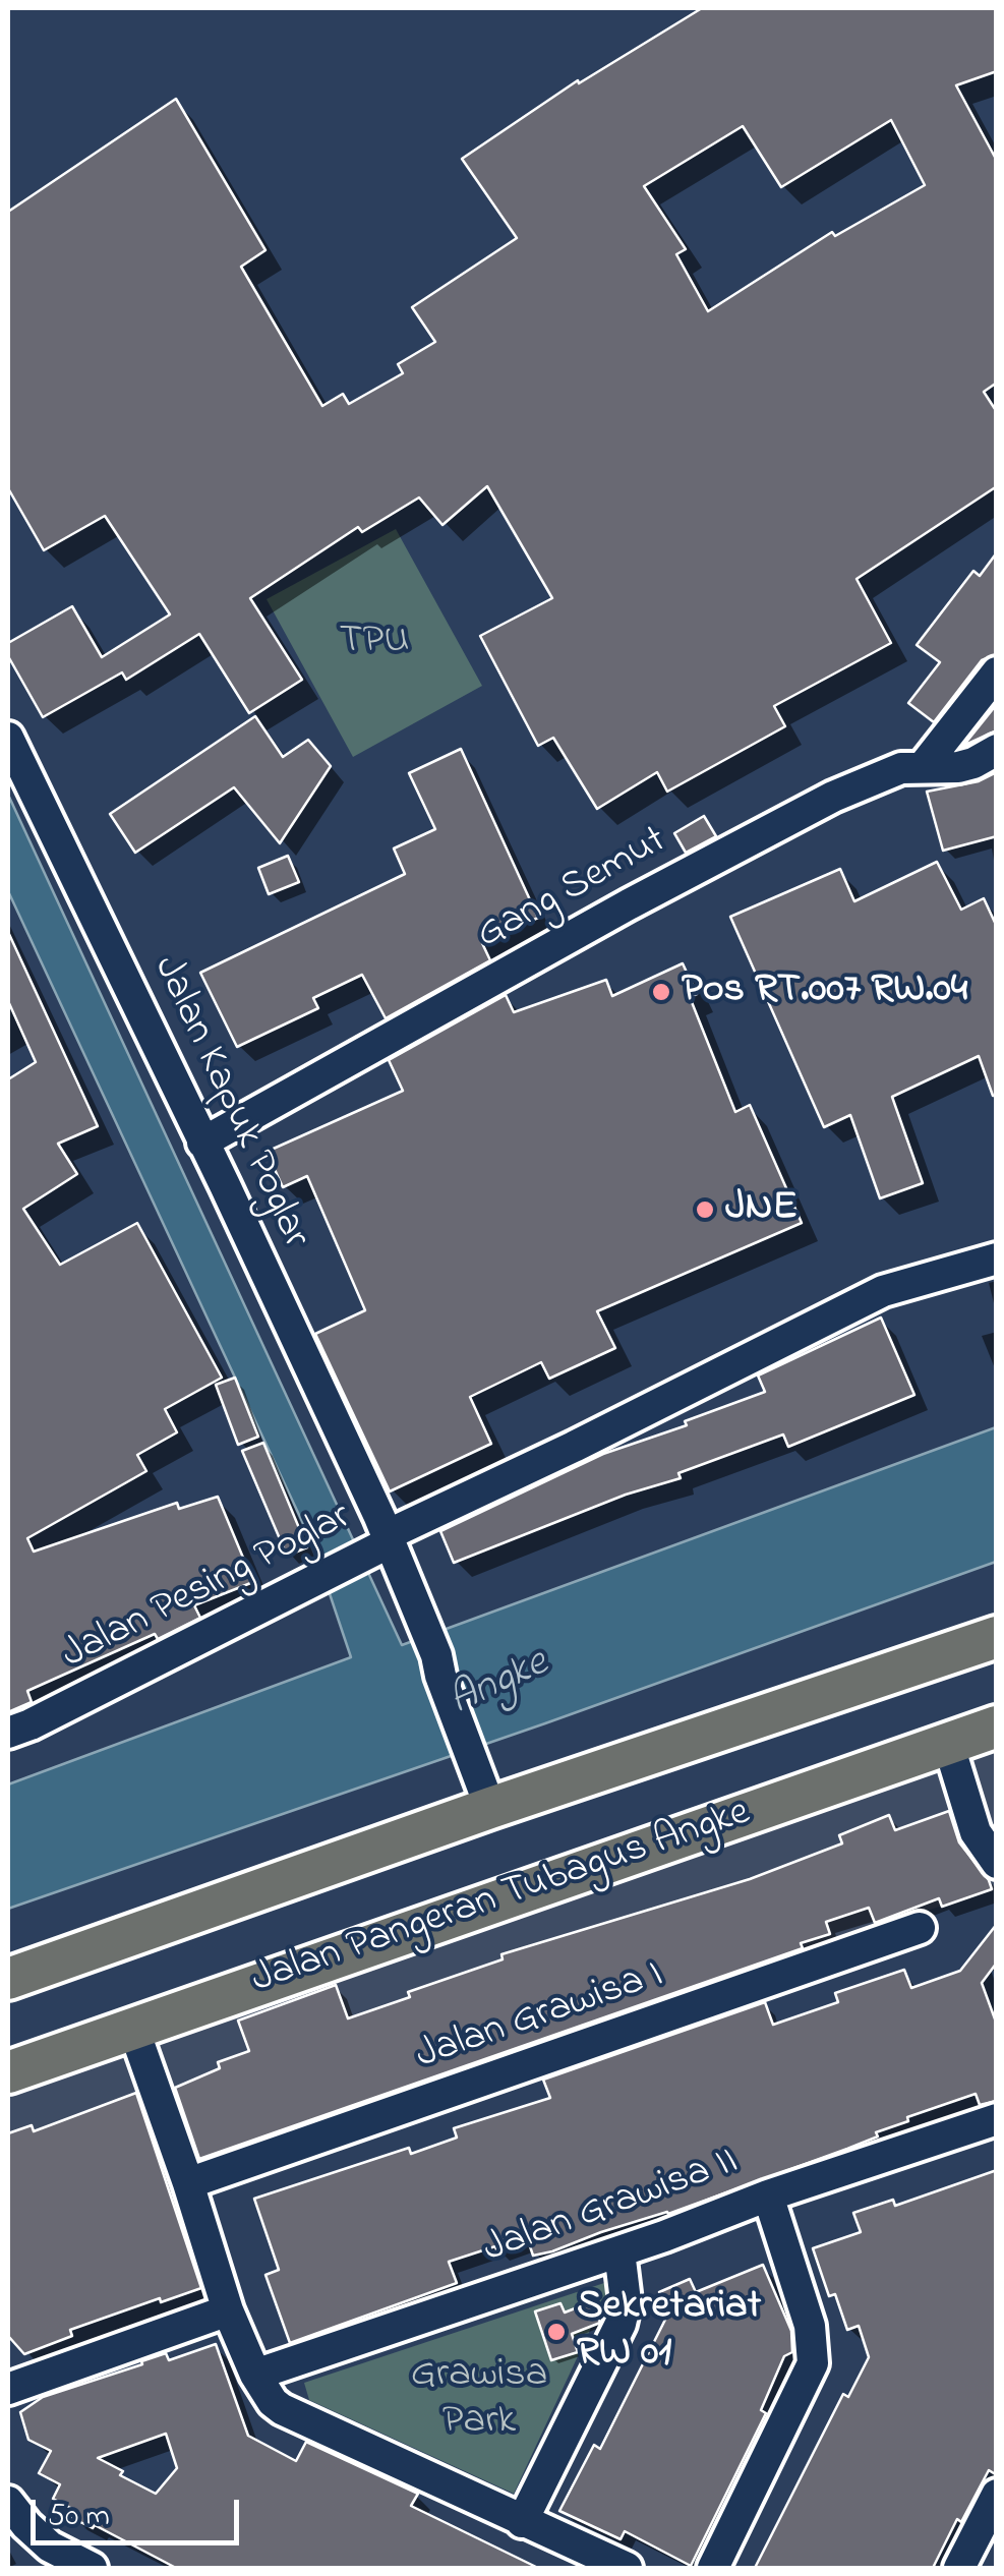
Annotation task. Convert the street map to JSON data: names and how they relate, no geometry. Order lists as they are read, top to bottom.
{
  "streets": {
    "main road": ["Jalan Pangeran Tubagus Angke"],
    "street": [
      "Gang Semut",
      "Jalan Kapuk Poglar",
      "Jalan Pesing Poglar",
      "Jalan Grawisa I",
      "Jalan Grawisa II"
    ]
  },
  "crossings": [
    ["Gang Semut", "Jalan Kapuk Poglar"],
    ["Jalan Kapuk Poglar", "Jalan Pesing Poglar"]
  ],
  "water": ["Angke"],
  "parks": ["TPU", "Grawisa Park"],
  "places": ["Pos RT.007 RW.04", "JNE", "Sekretariat RW 01"],
  "scale_bar": "50 m"
}
